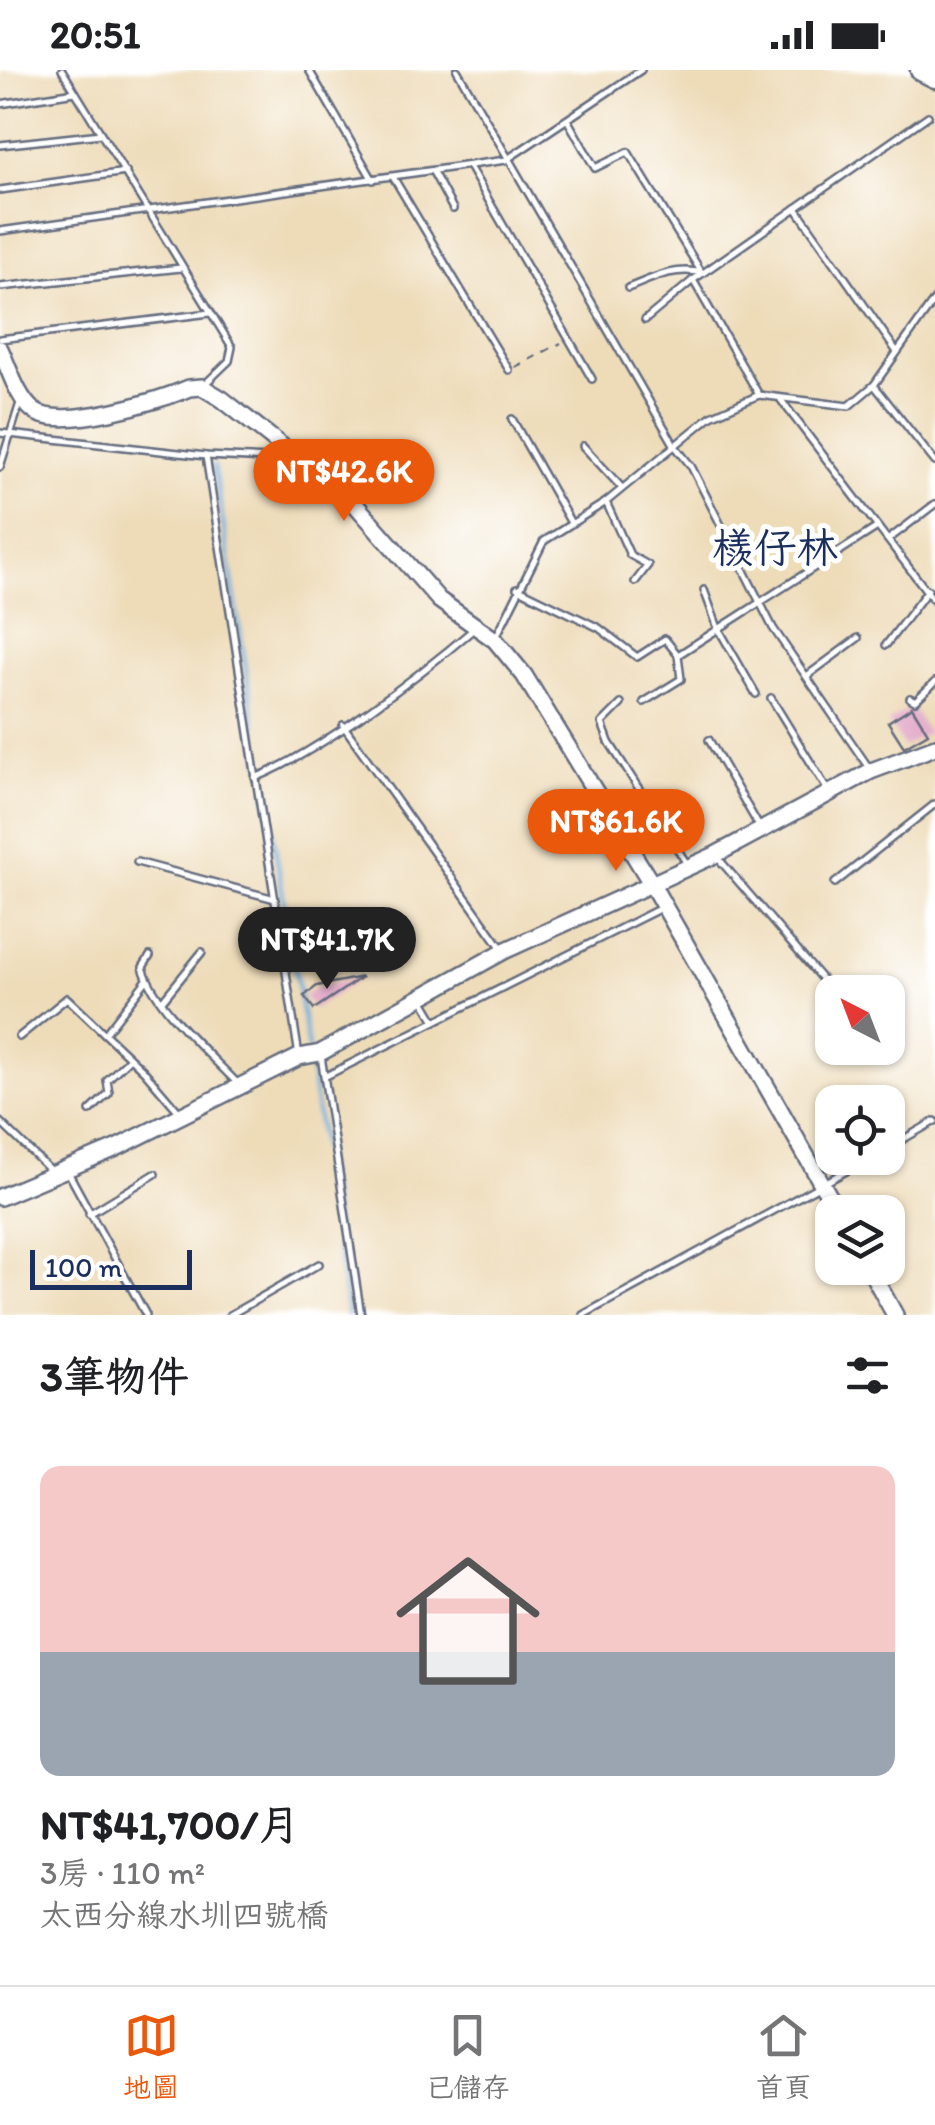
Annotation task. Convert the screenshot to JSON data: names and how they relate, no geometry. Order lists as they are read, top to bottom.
{
  "districts": ["檨仔林"],
  "scale_bar": "100 m",
  "north": "top left",
  "page": {
    "status": "20:51",
    "price": ["NT$42.6K", "NT$61.6K", "NT$41.7K"],
    "scale": "100 m",
    "heading": "3筆物件",
    "list": [
      {
        "name": "NT$41,700/月",
        "note": "3房 · 110 m² · 太西分線水圳四號橋"
      }
    ],
    "tabs": ["地圖", "已儲存", "首頁"]
  }
}
